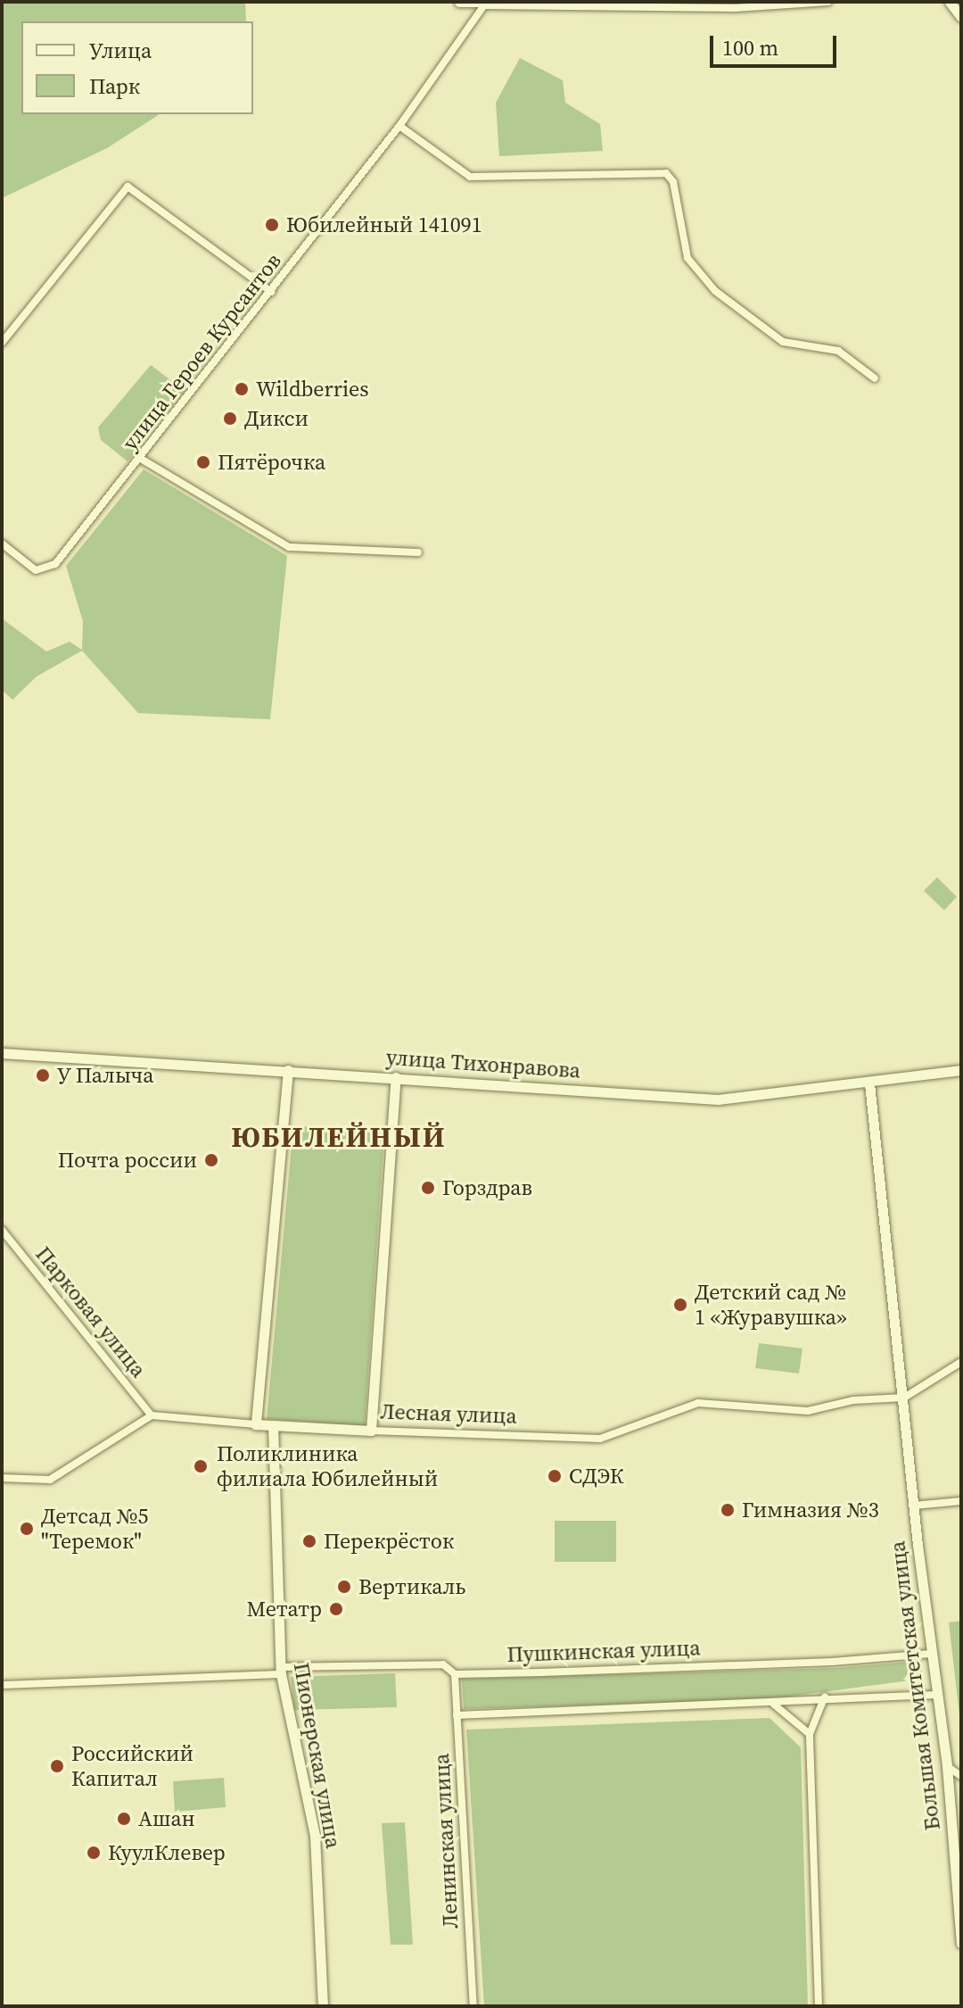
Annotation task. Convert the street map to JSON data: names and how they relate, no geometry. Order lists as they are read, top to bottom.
{
  "streets": {
    "street": [
      "улица Героев Курсантов",
      "улица Тихонравова",
      "Парковая улица",
      "Лесная улица",
      "Пушкинская улица",
      "Большая Комитетская улица",
      "Пионерская улица",
      "Ленинская улица"
    ]
  },
  "crossings": [
    ["улица Тихонравова", "Большая Комитетская улица"],
    ["Парковая улица", "Лесная улица"],
    ["Лесная улица", "Большая Комитетская улица"],
    ["Лесная улица", "Пионерская улица"],
    ["Пушкинская улица", "Большая Комитетская улица"],
    ["Пушкинская улица", "Пионерская улица"],
    ["Пушкинская улица", "Ленинская улица"]
  ],
  "districts": ["ЮБИЛЕЙНЫЙ"],
  "places": [
    "Юбилейный 141091",
    "Wildberries",
    "Дикси",
    "Пятёрочка",
    "У Палыча",
    "Почта россии",
    "Горздрав",
    "Детский сад № 1 «Журавушка»",
    "Поликлиника филиала Юбилейный",
    "СДЭК",
    "Гимназия №3",
    "Детсад №5 \"Теремок\"",
    "Перекрёсток",
    "Вертикаль",
    "Метатр",
    "Российский Капитал",
    "Ашан",
    "КуулКлевер"
  ],
  "legend": ["Улица", "Парк"],
  "scale_bar": "100 m"
}
